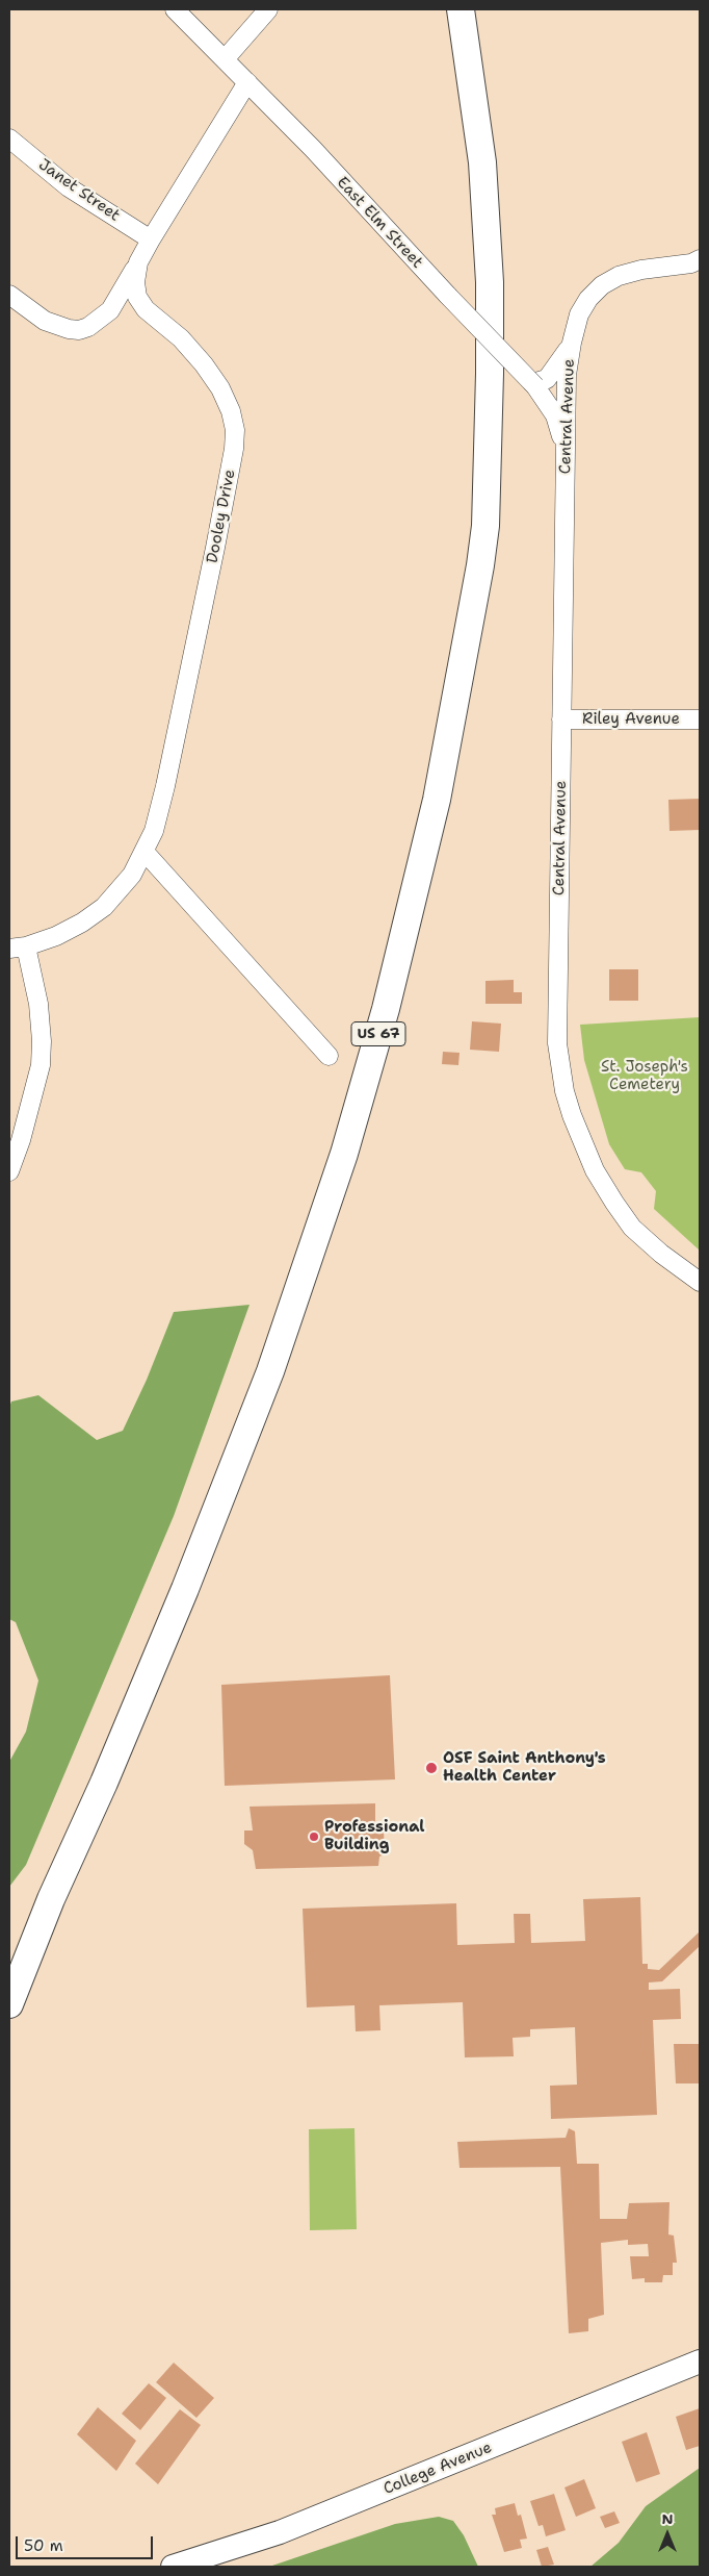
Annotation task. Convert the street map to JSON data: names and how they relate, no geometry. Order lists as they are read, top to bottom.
{
  "streets": {
    "highway": ["US 67"],
    "main road": ["College Avenue"],
    "street": [
      "Janet Street",
      "East Elm Street",
      "Central Avenue",
      "Dooley Drive",
      "Riley Avenue"
    ]
  },
  "crossings": [
    ["Janet Street", "Dooley Drive"],
    ["East Elm Street", "Central Avenue"],
    ["East Elm Street", "Dooley Drive"],
    ["Central Avenue", "Riley Avenue"]
  ],
  "parks": ["St. Joseph's Cemetery"],
  "places": ["OSF Saint Anthony's Health Center", "Professional Building"],
  "scale_bar": "50 m",
  "north": "top"
}
